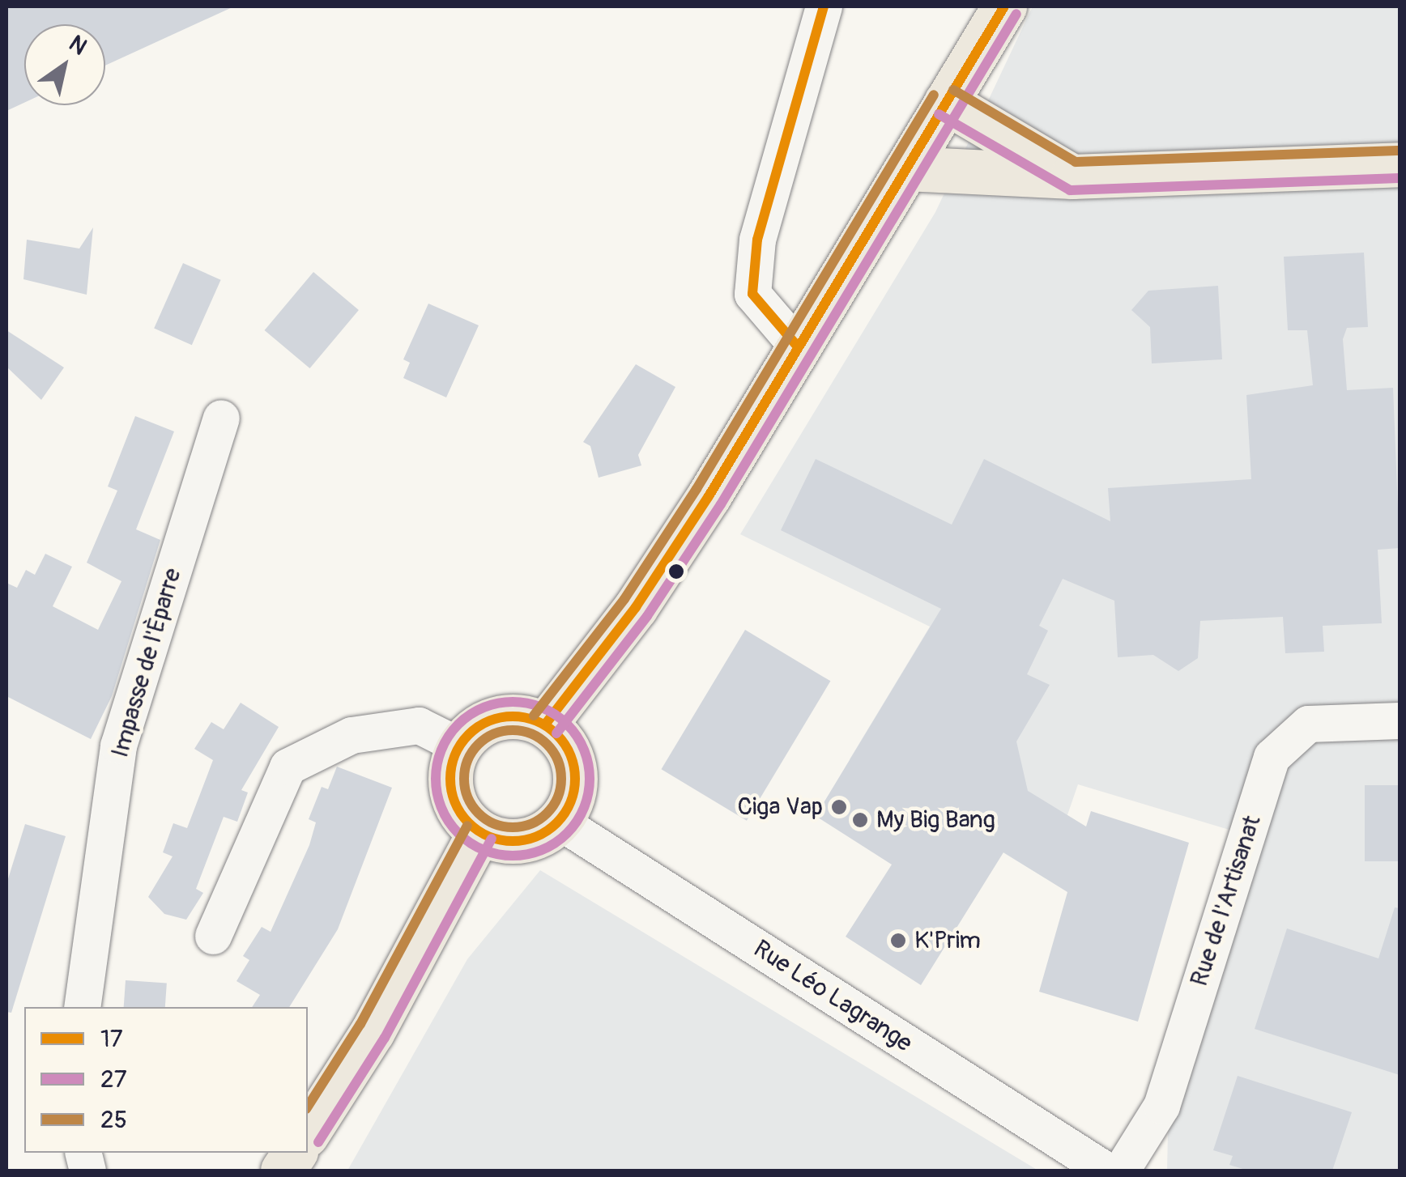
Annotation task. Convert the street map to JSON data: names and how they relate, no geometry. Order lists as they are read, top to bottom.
{
  "streets": {
    "street": ["Impasse de l'Èparre", "Rue de l'Artisanat", "Rue Léo Lagrange"]
  },
  "places": ["Ciga Vap", "My Big Bang", "K'Prim"],
  "lines": ["transit line 17", "transit line 27", "transit line 25"],
  "legend": ["17", "27", "25"],
  "north": "top right"
}
